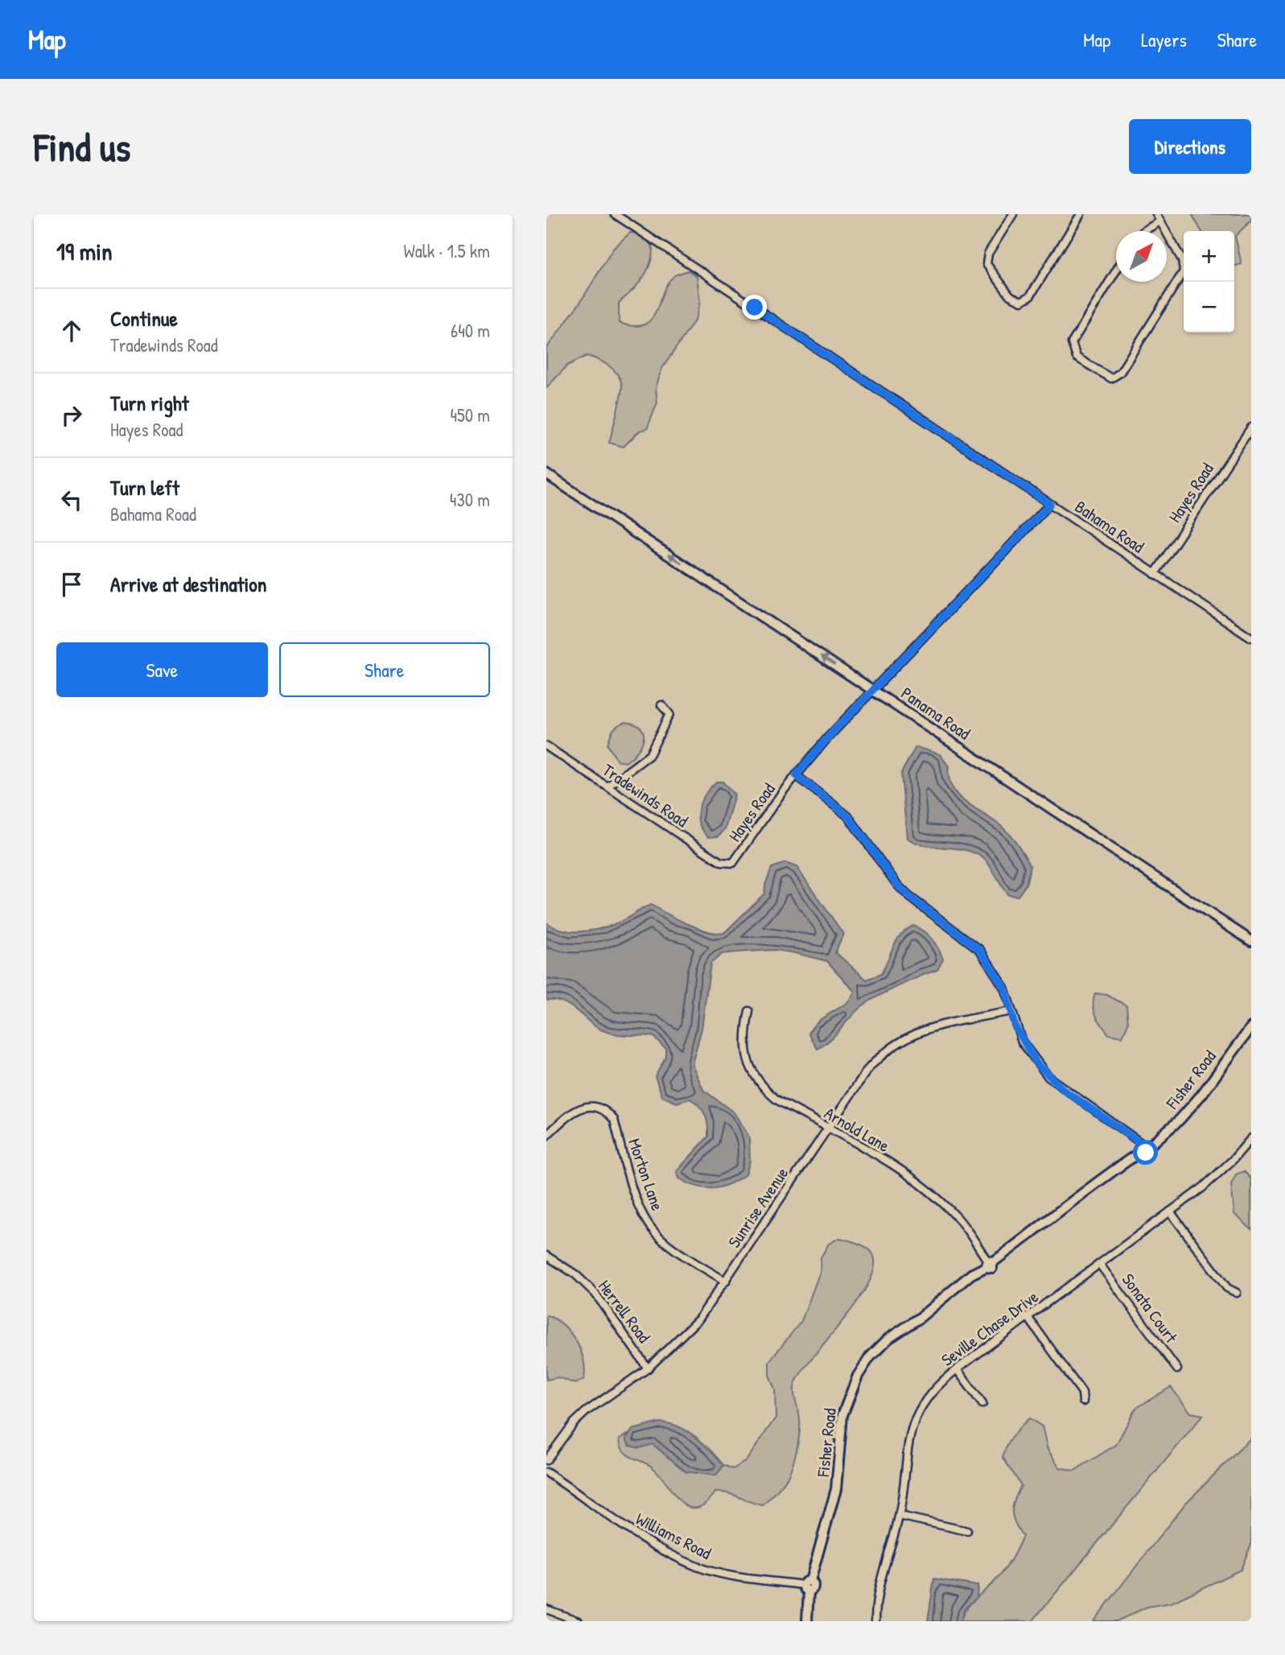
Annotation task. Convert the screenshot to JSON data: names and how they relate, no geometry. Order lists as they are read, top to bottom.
{
  "streets": {
    "street": [
      "Hayes Road",
      "Bahama Road",
      "Panama Road",
      "Tradewinds Road",
      "Fisher Road",
      "Arnold Lane",
      "Morton Lane",
      "Sunrise Avenue",
      "Sonata Court",
      "Herrell Road",
      "Seville Chase Drive",
      "Williams Road"
    ]
  },
  "crossings": [
    ["Hayes Road", "Bahama Road"],
    ["Hayes Road", "Panama Road"],
    ["Hayes Road", "Tradewinds Road"],
    ["Fisher Road", "Arnold Lane"],
    ["Fisher Road", "Williams Road"],
    ["Arnold Lane", "Sunrise Avenue"],
    ["Morton Lane", "Sunrise Avenue"],
    ["Sunrise Avenue", "Herrell Road"],
    ["Sonata Court", "Seville Chase Drive"]
  ],
  "one_way": ["Panama Road"],
  "north": "top right",
  "page": {
    "header": "Map",
    "nav": ["Map", "Layers", "Share"],
    "buttons": [
      "Directions",
      ["Save", "Share"]
    ],
    "title": "Find us",
    "heading": ["19 min", "Walk · 1.5 km"],
    "map_buttons": ["+", "−"],
    "list": [
      ["Continue", "Tradewinds Road", "640 m"],
      ["Turn right", "Hayes Road", "450 m"],
      ["Turn left", "Bahama Road", "430 m"],
      "Arrive at destination"
    ]
  }
}
